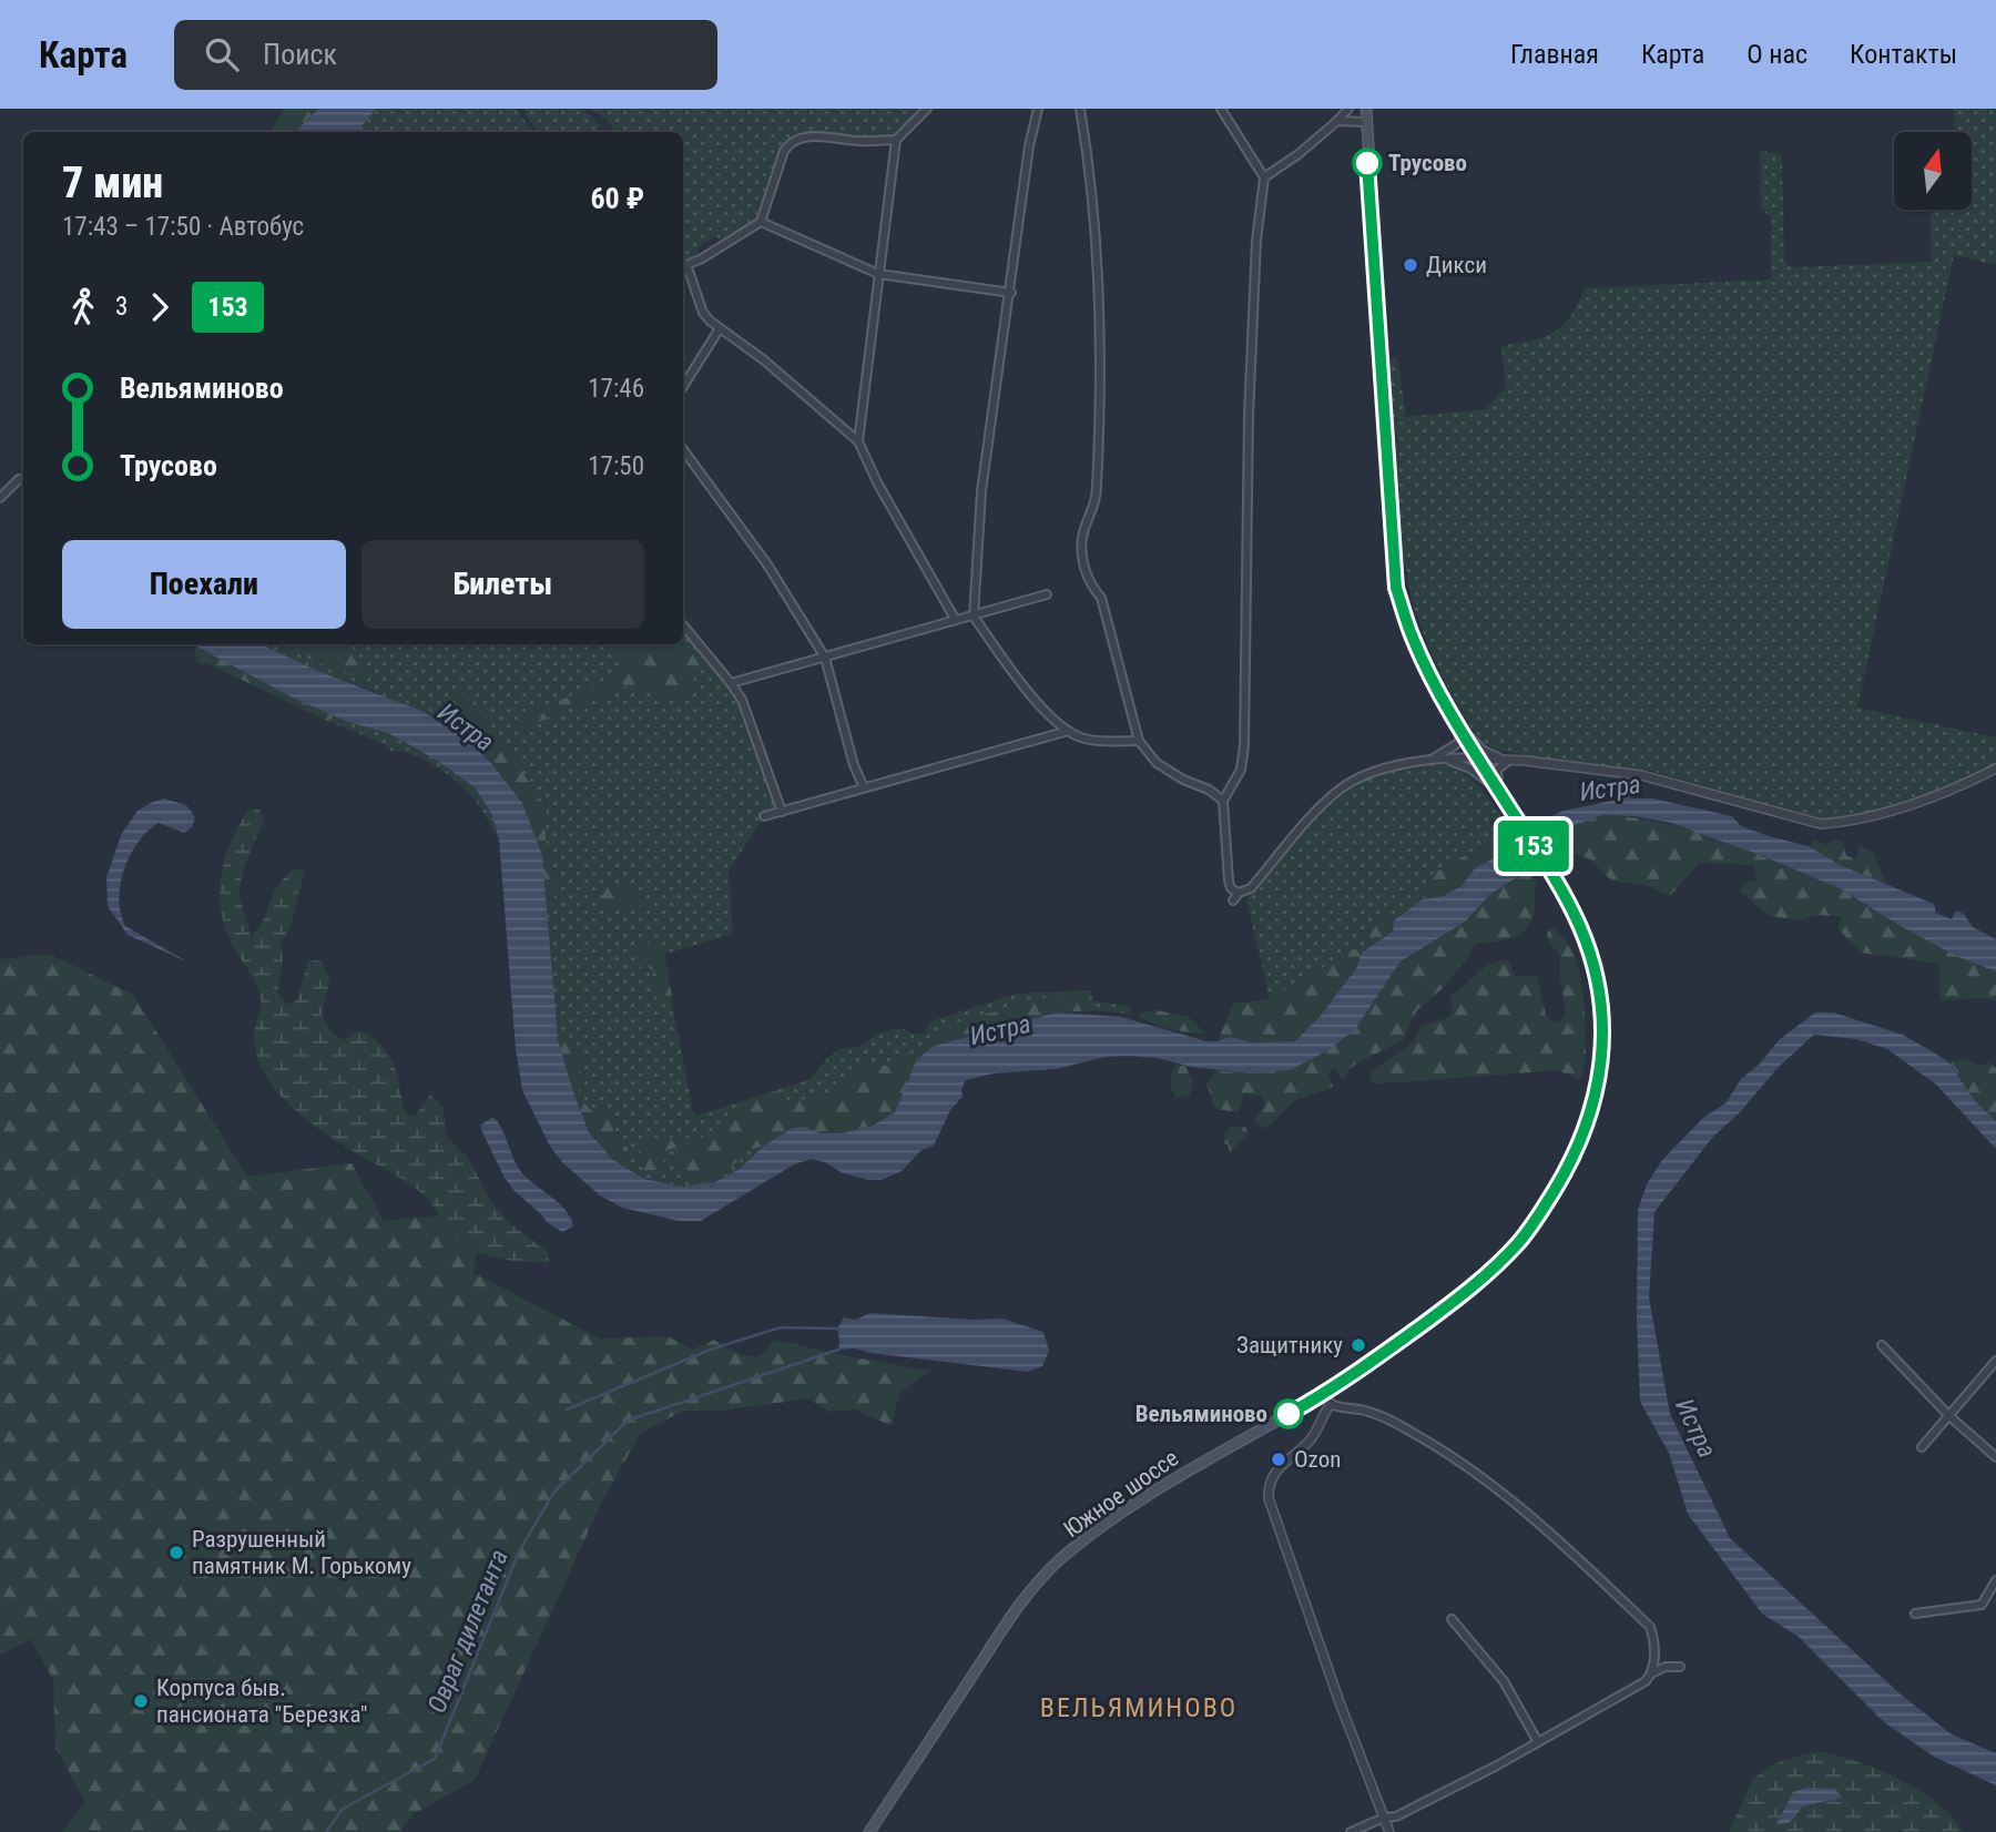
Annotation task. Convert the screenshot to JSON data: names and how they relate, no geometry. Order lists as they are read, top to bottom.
{
  "streets": {
    "main road": ["Южное шоссе"]
  },
  "districts": ["ВЕЛЬЯМИНОВО"],
  "water": ["Истра", "Овраг дилетанта"],
  "places": [
    "Трусово",
    "Дикси",
    "Защитнику",
    "Вельяминово",
    "Ozon",
    "Разрушенный памятник М. Горькому",
    "Корпуса быв. пансионата \"Березка\""
  ],
  "lines": ["bus line 153"],
  "north": "top",
  "page": {
    "header": "Карта",
    "search": "Поиск",
    "nav": [
      "Главная",
      "Карта",
      "О нас",
      "Контакты"
    ],
    "on_map": "153",
    "heading": ["7 мин", "17:43 – 17:50 · Автобус", "60 ₽"],
    "legs": ["3", "153"],
    "list": [
      {
        "name": "Вельяминово",
        "value": "17:46"
      },
      {
        "name": "Трусово",
        "value": "17:50"
      }
    ],
    "buttons": ["Поехали", "Билеты"]
  }
}
